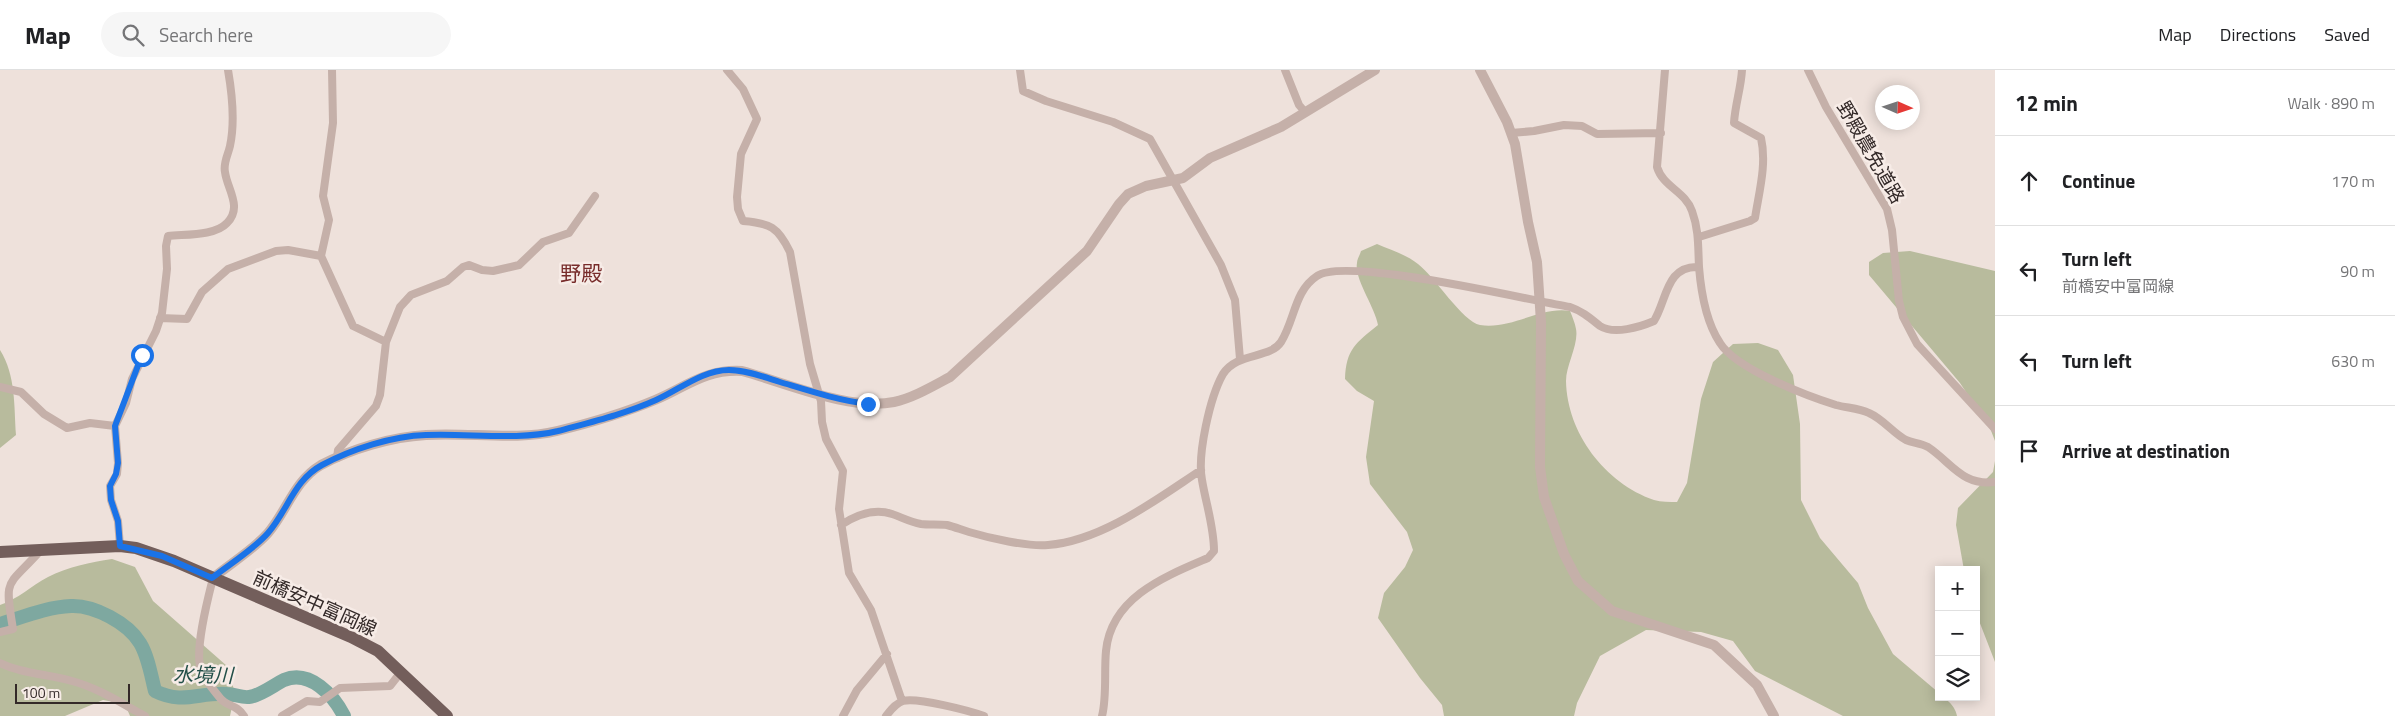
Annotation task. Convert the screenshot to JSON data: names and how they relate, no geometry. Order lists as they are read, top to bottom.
{
  "streets": {
    "main road": ["前橋安中富岡線"],
    "street": ["野殿農免道路"]
  },
  "districts": ["野殿"],
  "water": ["水境川"],
  "scale_bar": "100 m",
  "north": "right",
  "page": {
    "header": "Map",
    "search": "Search here",
    "nav": ["Map", "Directions", "Saved"],
    "heading": ["12 min", "Walk · 890 m"],
    "list": [
      ["Continue", "170 m"],
      ["Turn left", "前橋安中富岡線", "90 m"],
      ["Turn left", "630 m"],
      "Arrive at destination"
    ],
    "map_buttons": ["+", "−"],
    "scale": "100 m"
  }
}
